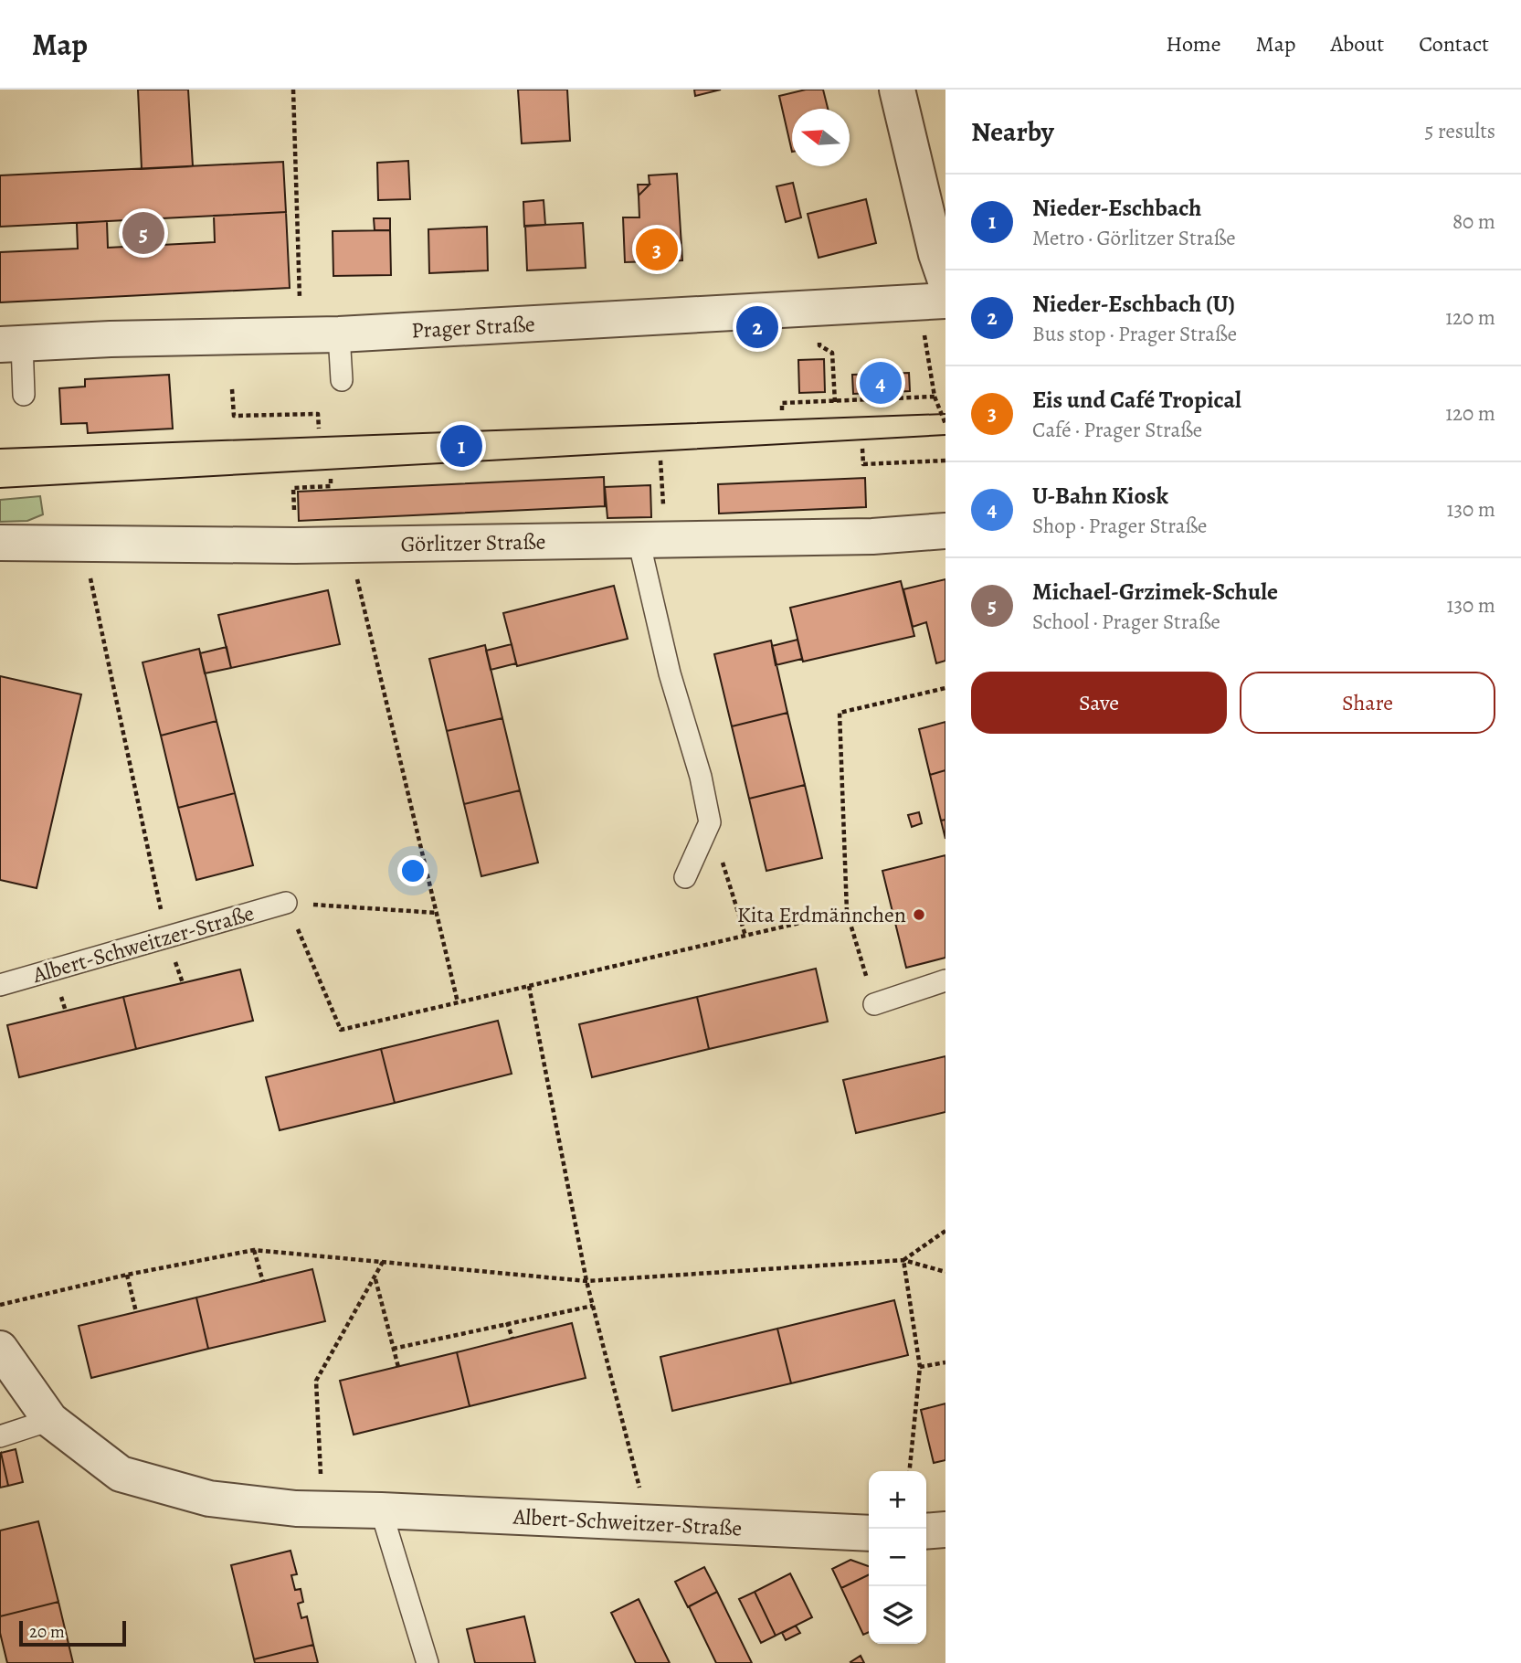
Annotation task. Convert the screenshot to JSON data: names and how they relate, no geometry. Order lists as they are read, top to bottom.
{
  "streets": {
    "street": ["Prager Straße", "Görlitzer Straße", "Albert-Schweitzer-Straße"]
  },
  "places": ["Kita Erdmännchen"],
  "scale_bar": "20 m",
  "north": "left",
  "page": {
    "header": "Map",
    "nav": [
      "Home",
      "Map",
      "About",
      "Contact"
    ],
    "heading": ["Nearby", "5 results"],
    "list": [
      {
        "mark": "1",
        "name": "Nieder-Eschbach",
        "note": "Metro · Görlitzer Straße",
        "value": "80 m"
      },
      {
        "mark": "2",
        "name": "Nieder-Eschbach (U)",
        "note": "Bus stop · Prager Straße",
        "value": "120 m"
      },
      {
        "mark": "3",
        "name": "Eis und Café Tropical",
        "note": "Café · Prager Straße",
        "value": "120 m"
      },
      {
        "mark": "4",
        "name": "U-Bahn Kiosk",
        "note": "Shop · Prager Straße",
        "value": "130 m"
      },
      {
        "mark": "5",
        "name": "Michael-Grzimek-Schule",
        "note": "School · Prager Straße",
        "value": "130 m"
      }
    ],
    "pins": [
      "5",
      "3",
      "2",
      "4",
      "1"
    ],
    "buttons": ["Save", "Share"],
    "map_buttons": ["+", "−"],
    "scale": "20 m"
  }
}
